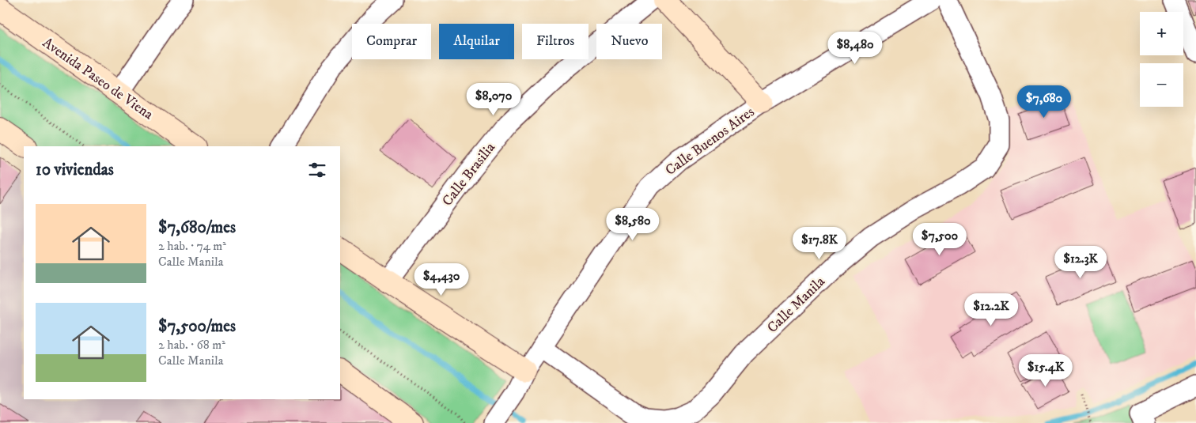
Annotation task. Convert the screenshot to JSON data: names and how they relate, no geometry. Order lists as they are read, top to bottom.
{
  "streets": {
    "street": [
      "Avenida Paseo de Viena",
      "Calle Buenos Aires",
      "Calle Brasilia",
      "Calle Manila"
    ]
  },
  "crossings": [
    ["Calle Buenos Aires", "Calle Manila"]
  ],
  "page": {
    "map_buttons": ["+", "−"],
    "chip": [
      "Comprar",
      "Alquilar",
      "Filtros",
      "Nuevo"
    ],
    "price": [
      "$8,480",
      "$8,070",
      "$7,680",
      "$8,580",
      "$7,500",
      "$17.8K",
      "$12.3K",
      "$4,430",
      "$12.2K",
      "$15.4K"
    ],
    "heading": "10 viviendas",
    "list": [
      {
        "name": "$7,680/mes",
        "note": "2 hab. · 74 m² · Calle Manila"
      },
      {
        "name": "$7,500/mes",
        "note": "2 hab. · 68 m² · Calle Manila"
      }
    ]
  }
}
